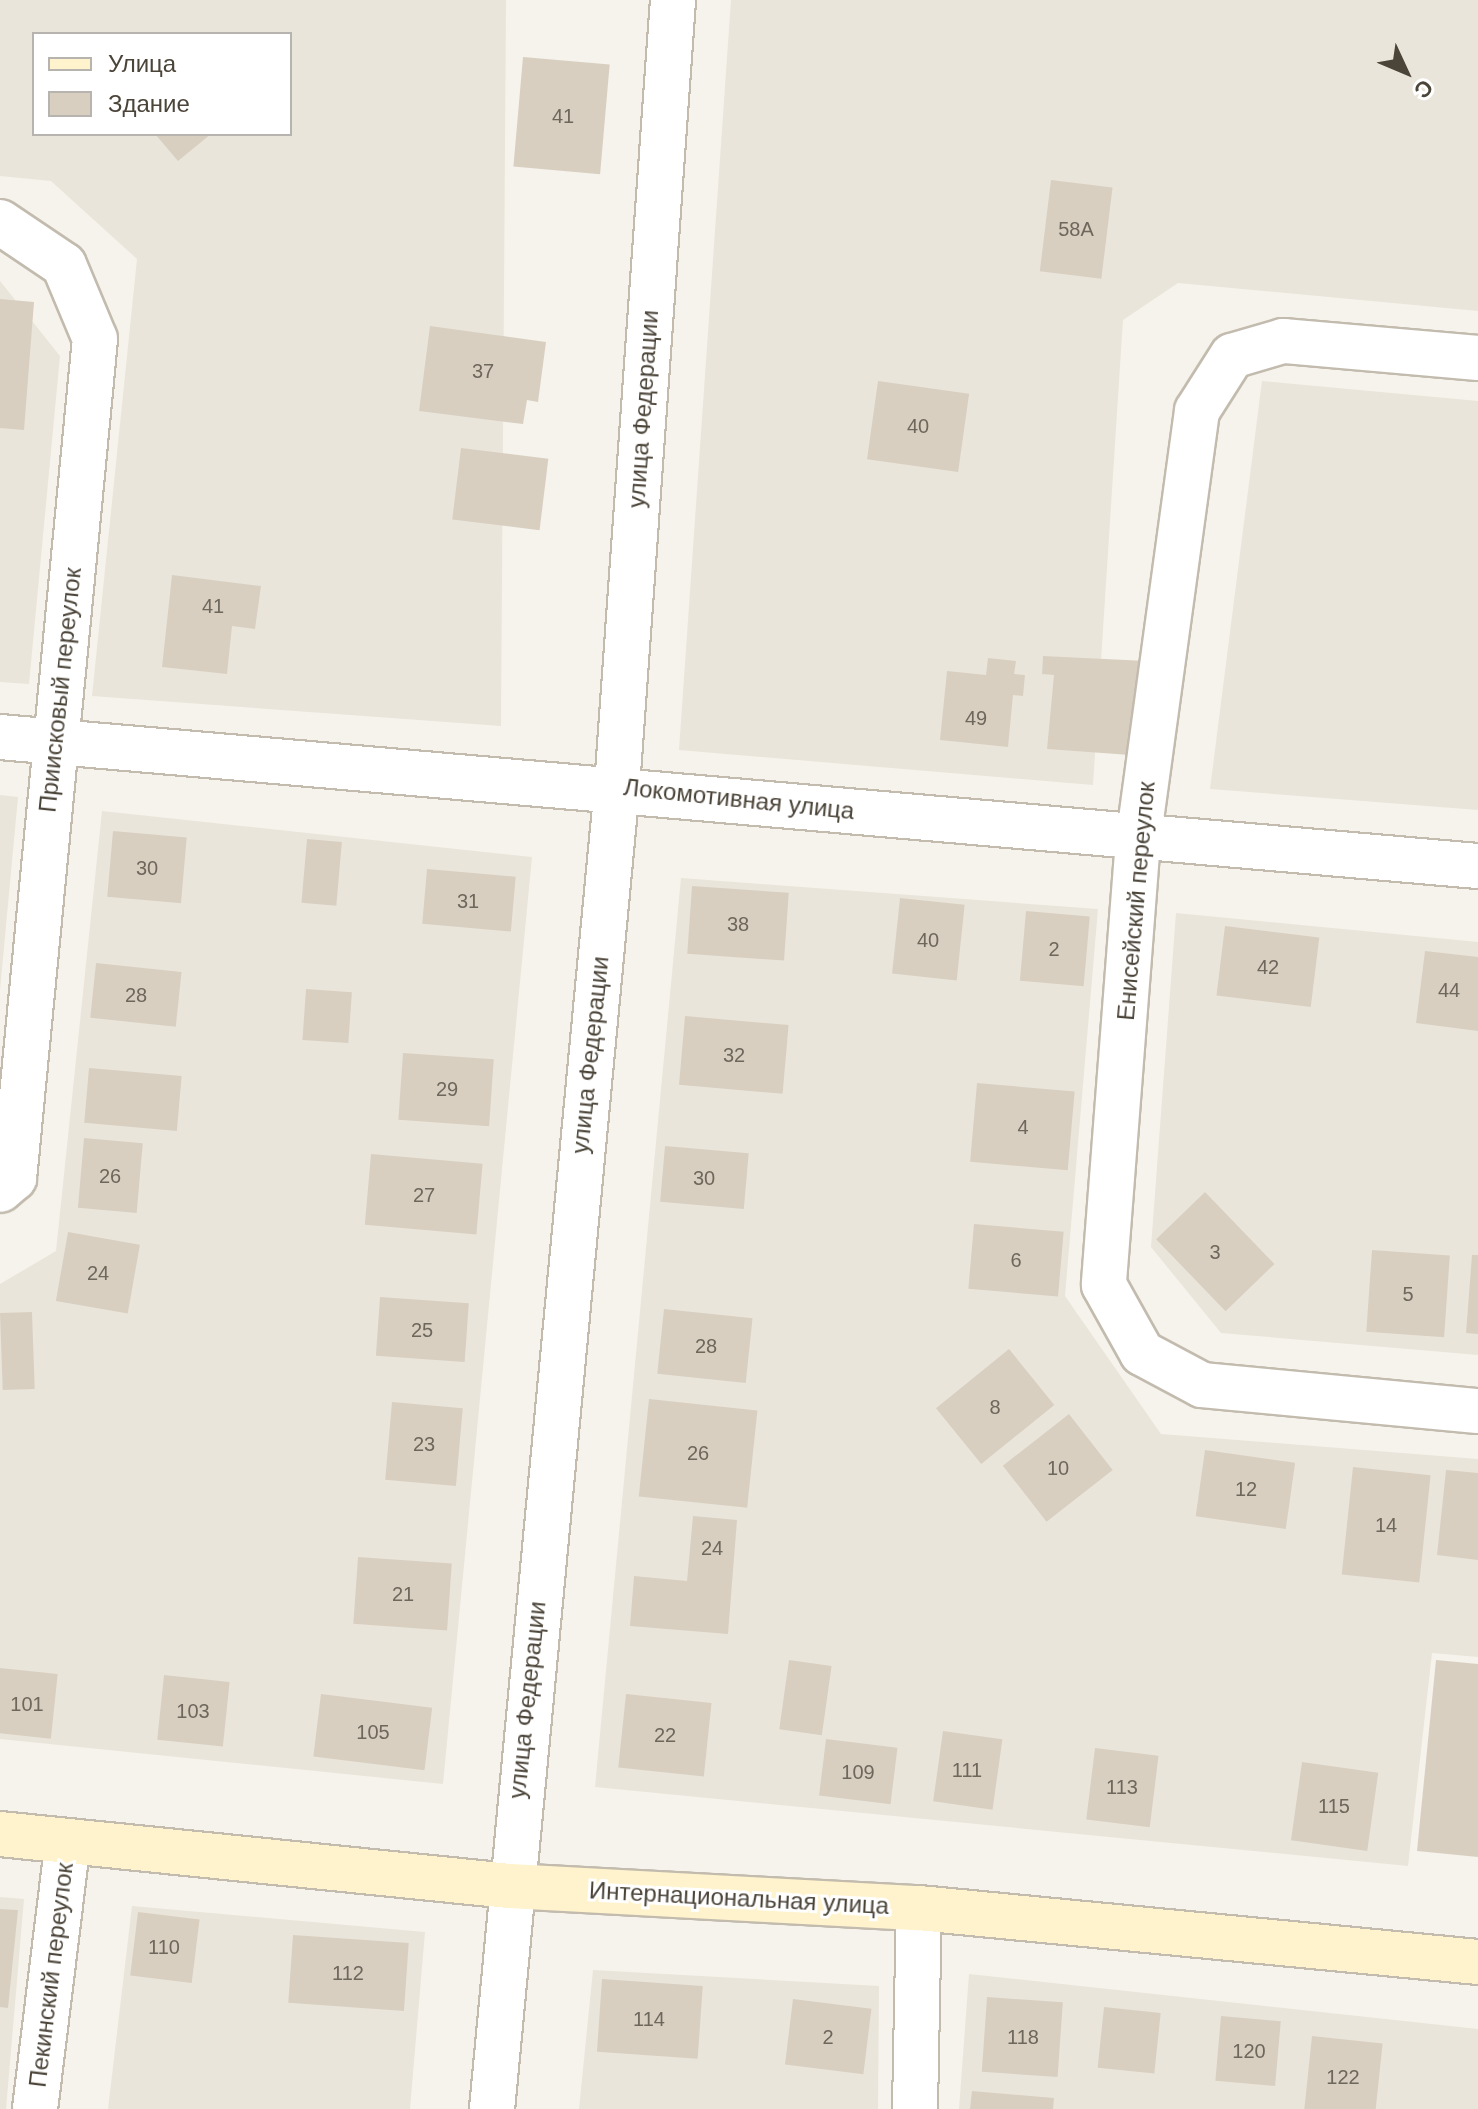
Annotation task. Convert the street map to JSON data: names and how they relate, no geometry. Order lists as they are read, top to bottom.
{
  "streets": {
    "street": [
      "улица Федерации",
      "Приисковый переулок",
      "Локомотивная улица",
      "Енисейский переулок",
      "Интернациональная улица",
      "Пекинский переулок"
    ]
  },
  "crossings": [
    ["улица Федерации", "Локомотивная улица"],
    ["улица Федерации", "Интернациональная улица"],
    ["Приисковый переулок", "Локомотивная улица"],
    ["Локомотивная улица", "Енисейский переулок"],
    ["Интернациональная улица", "Пекинский переулок"]
  ],
  "house_numbers": [
    "41",
    "58А",
    "37",
    "40",
    "41",
    "49",
    "30",
    "31",
    "38",
    "40",
    "2",
    "42",
    "44",
    "28",
    "32",
    "29",
    "4",
    "26",
    "30",
    "27",
    "3",
    "6",
    "24",
    "5",
    "25",
    "28",
    "8",
    "23",
    "26",
    "10",
    "12",
    "14",
    "24",
    "21",
    "101",
    "103",
    "105",
    "22",
    "111",
    "109",
    "113",
    "115",
    "110",
    "112",
    "114",
    "2",
    "118",
    "120",
    "122"
  ],
  "legend": ["Улица", "Здание"],
  "north": "bottom right"
}
